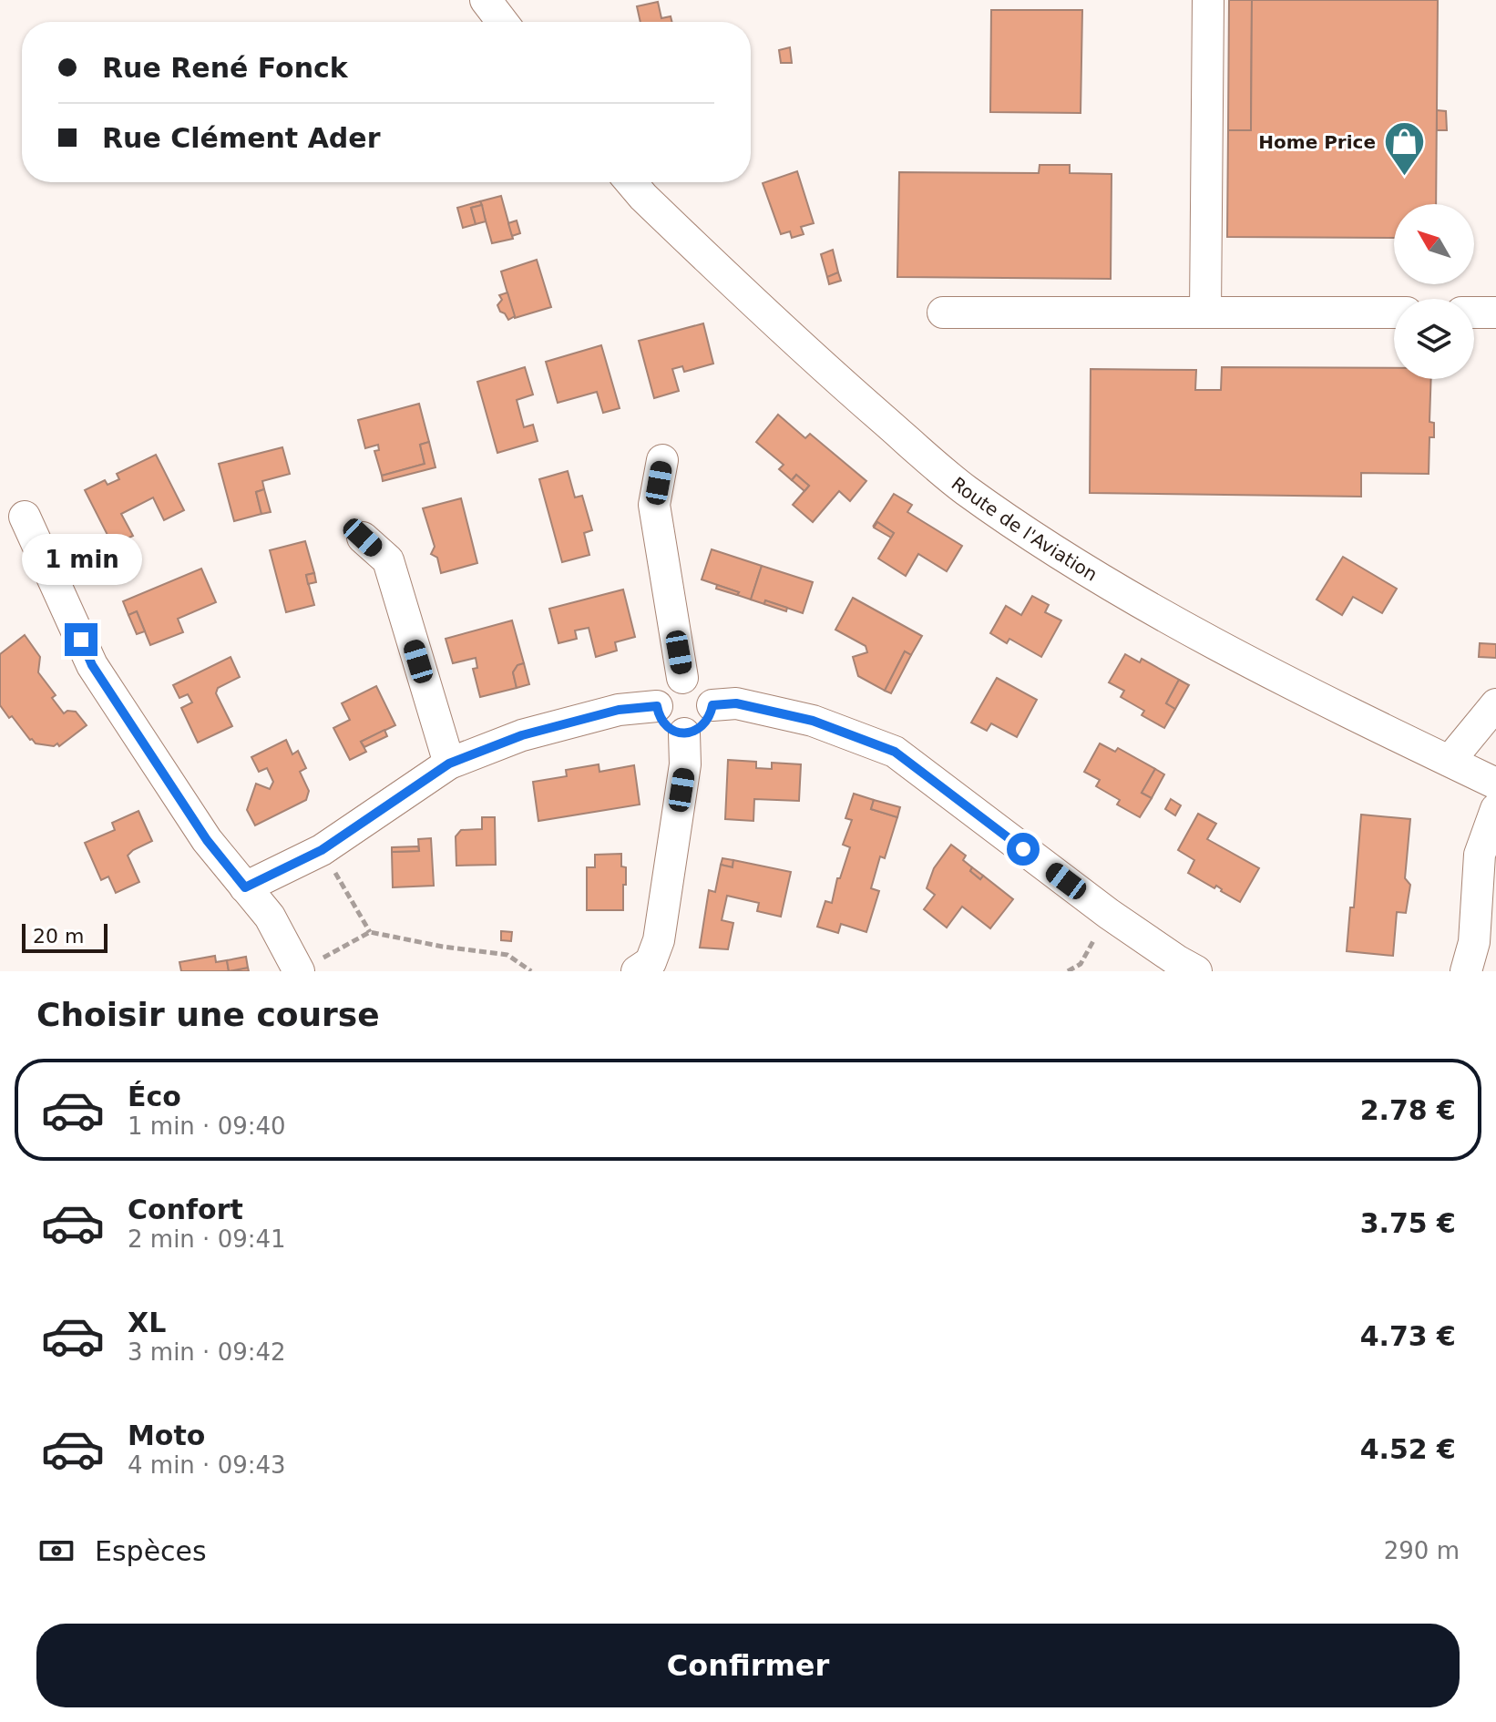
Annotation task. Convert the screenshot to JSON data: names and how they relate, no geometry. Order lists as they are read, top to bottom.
{
  "streets": {
    "street": ["Route de l'Aviation"]
  },
  "places": {
    "shop": ["Home Price"]
  },
  "scale_bar": "20 m",
  "north": "top left",
  "page": {
    "banner": ["Rue René Fonck", "Rue Clément Ader"],
    "bubble": "1 min",
    "scale": "20 m",
    "heading": "Choisir une course",
    "list": [
      {
        "name": "Éco",
        "note": "1 min · 09:40",
        "value": "2.78 €"
      },
      {
        "name": "Confort",
        "note": "2 min · 09:41",
        "value": "3.75 €"
      },
      {
        "name": "XL",
        "note": "3 min · 09:42",
        "value": "4.73 €"
      },
      {
        "name": "Moto",
        "note": "4 min · 09:43",
        "value": "4.52 €"
      }
    ],
    "pay": ["Espèces", "290 m"],
    "buttons": "Confirmer"
  }
}
